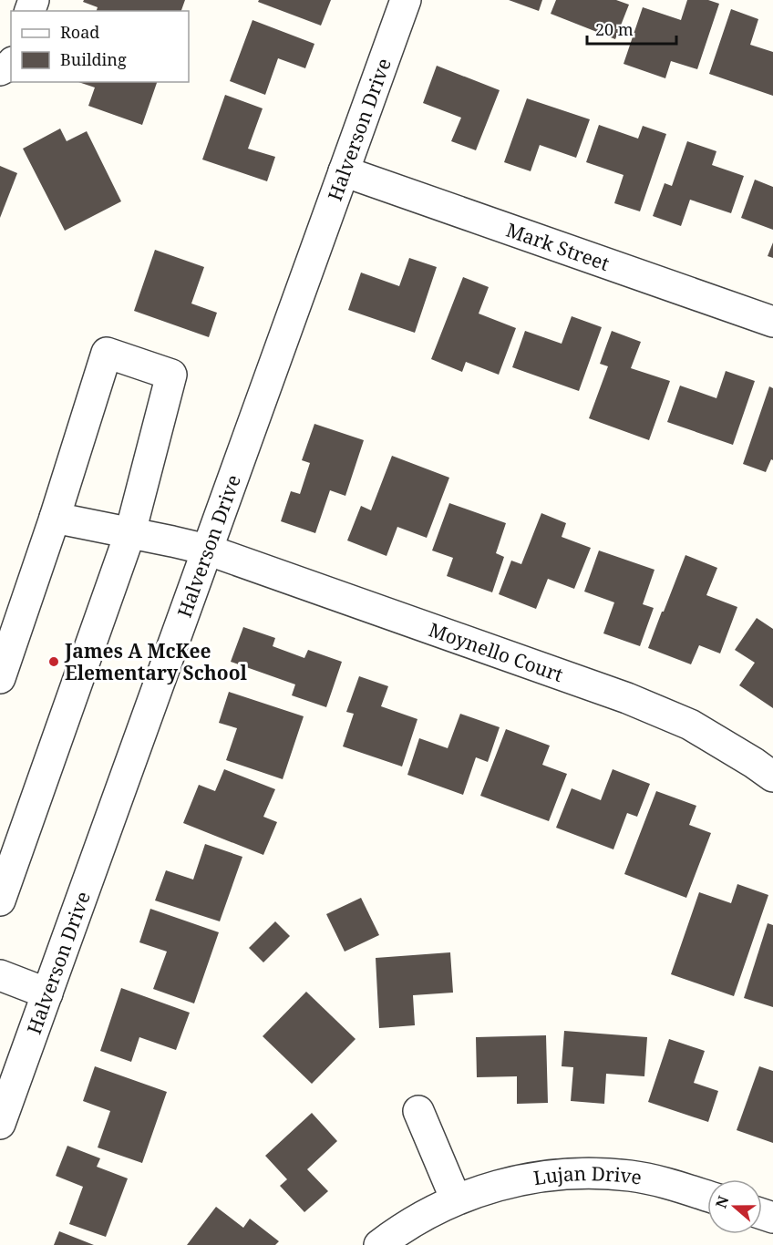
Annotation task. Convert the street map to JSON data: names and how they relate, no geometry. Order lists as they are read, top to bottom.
{
  "streets": {
    "street": [
      "Halverson Drive",
      "Mark Street",
      "Moynello Court",
      "Lujan Drive"
    ]
  },
  "crossings": [
    ["Halverson Drive", "Mark Street"],
    ["Halverson Drive", "Moynello Court"]
  ],
  "places": ["James A McKee Elementary School"],
  "legend": ["Road", "Building"],
  "scale_bar": "20 m",
  "north": "left"
}
